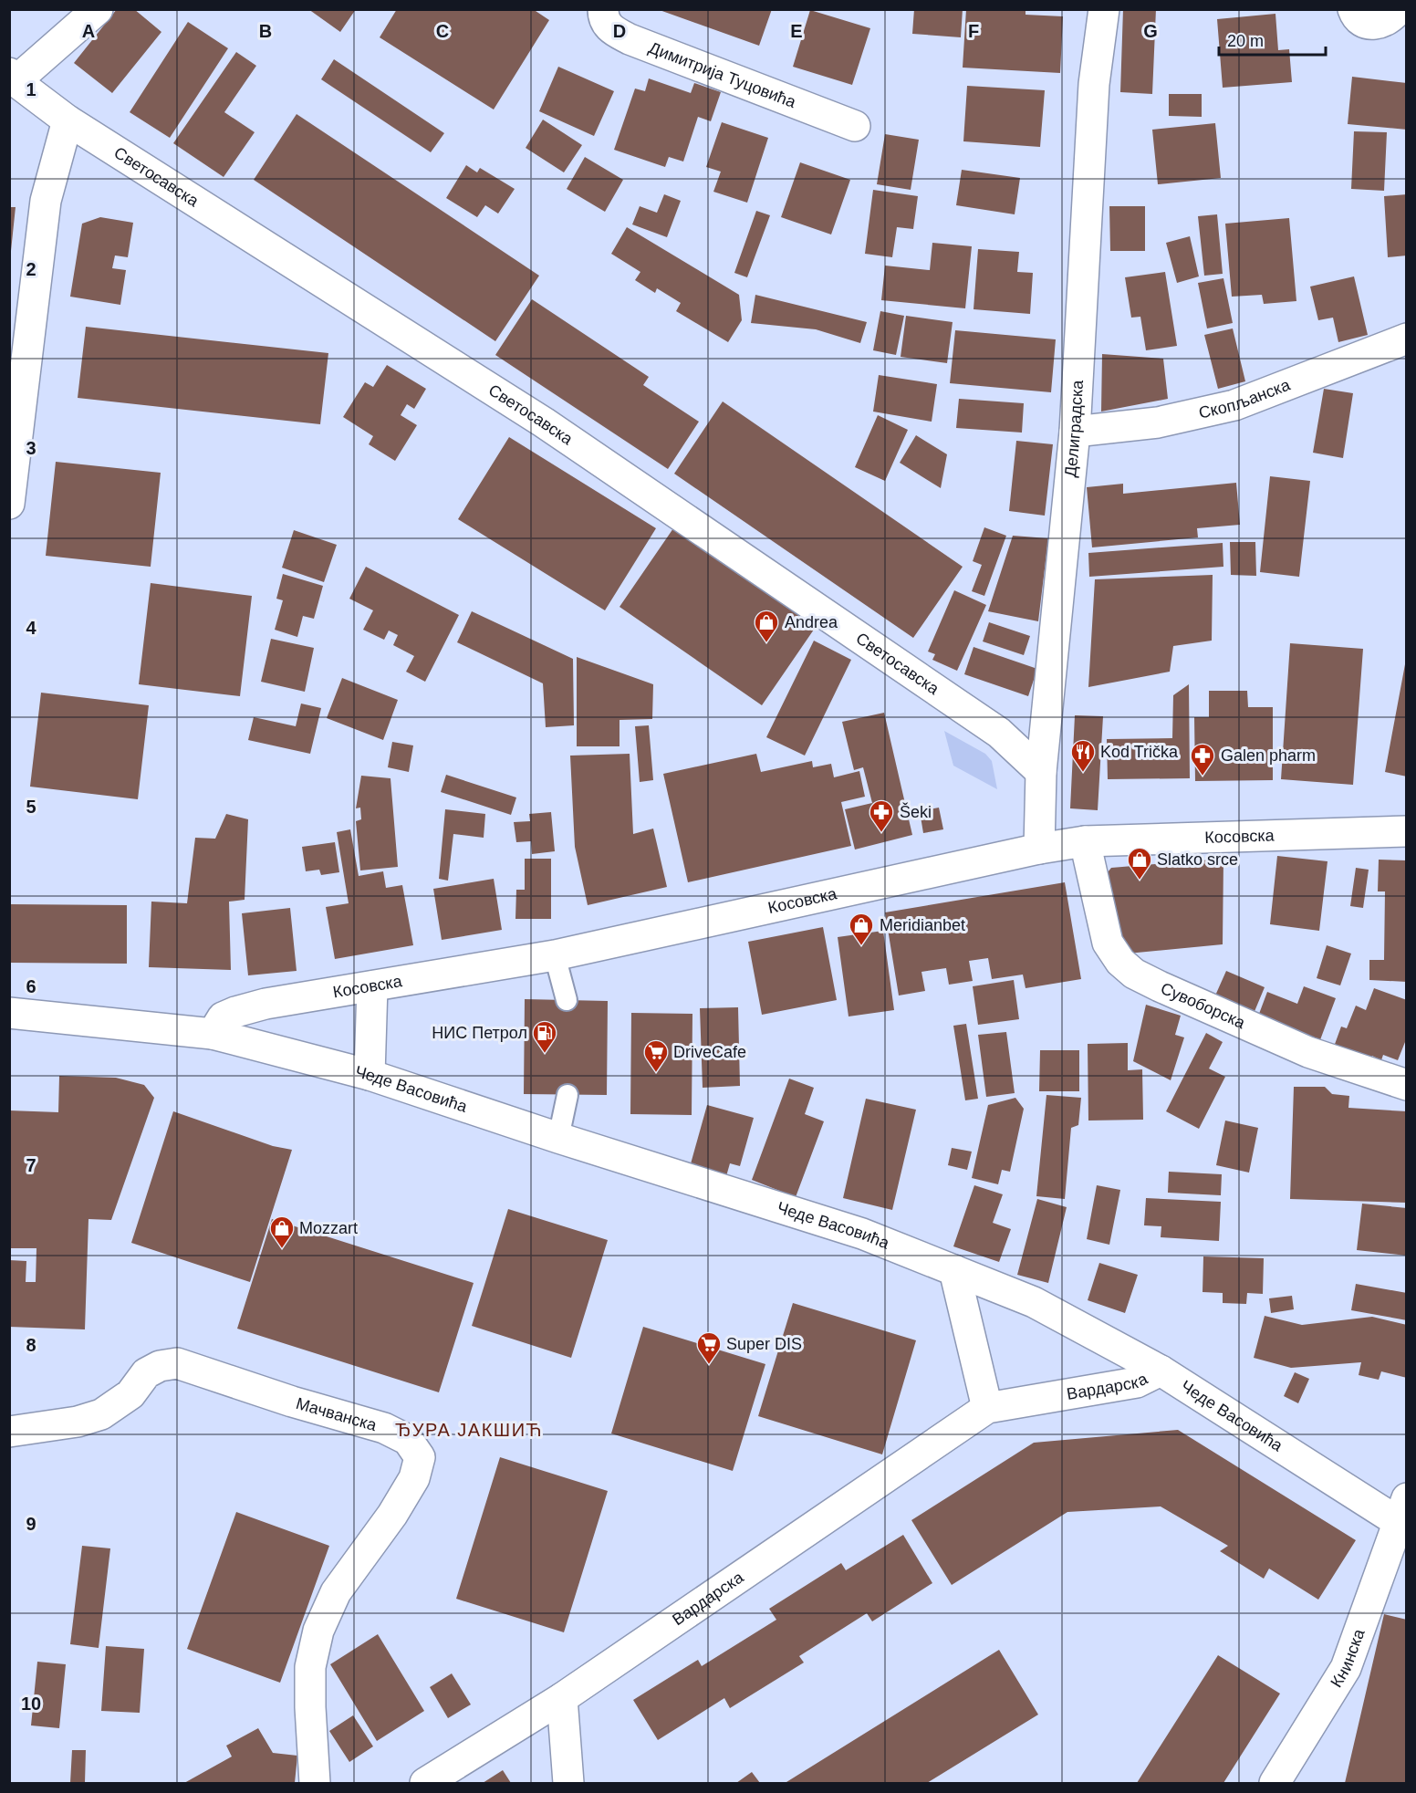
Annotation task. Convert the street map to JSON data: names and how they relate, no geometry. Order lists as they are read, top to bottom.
{
  "streets": {
    "street": [
      "Димитрија Туцовића",
      "Светосавска",
      "Скопљанска",
      "Делиградска",
      "Косовска",
      "Сувоборска",
      "Чеде Васовића",
      "Вардарска",
      "Мачванска",
      "Книнска"
    ]
  },
  "crossings": [
    ["Светосавска", "Делиградска"],
    ["Скопљанска", "Делиградска"],
    ["Делиградска", "Косовска"],
    ["Косовска", "Сувоборска"],
    ["Косовска", "Чеде Васовића"],
    ["Чеде Васовића", "Вардарска"],
    ["Чеде Васовића", "Книнска"]
  ],
  "districts": ["ЂУРА ЈАКШИЋ"],
  "places": {
    "shop": [
      "Andrea",
      "Slatko srce",
      "Meridianbet",
      "Mozzart"
    ],
    "restaurant": ["Kod Trička"],
    "pharmacy": ["Galen pharm", "Šeki"],
    "fuel station": ["НИС Петрол"],
    "supermarket": ["DriveCafe", "Super DIS"]
  },
  "scale_bar": "20 m",
  "grid": {
    "columns": [
      "A",
      "B",
      "C",
      "D",
      "E",
      "F",
      "G"
    ],
    "rows": [
      "1",
      "2",
      "3",
      "4",
      "5",
      "6",
      "7",
      "8",
      "9",
      "10"
    ]
  }
}
